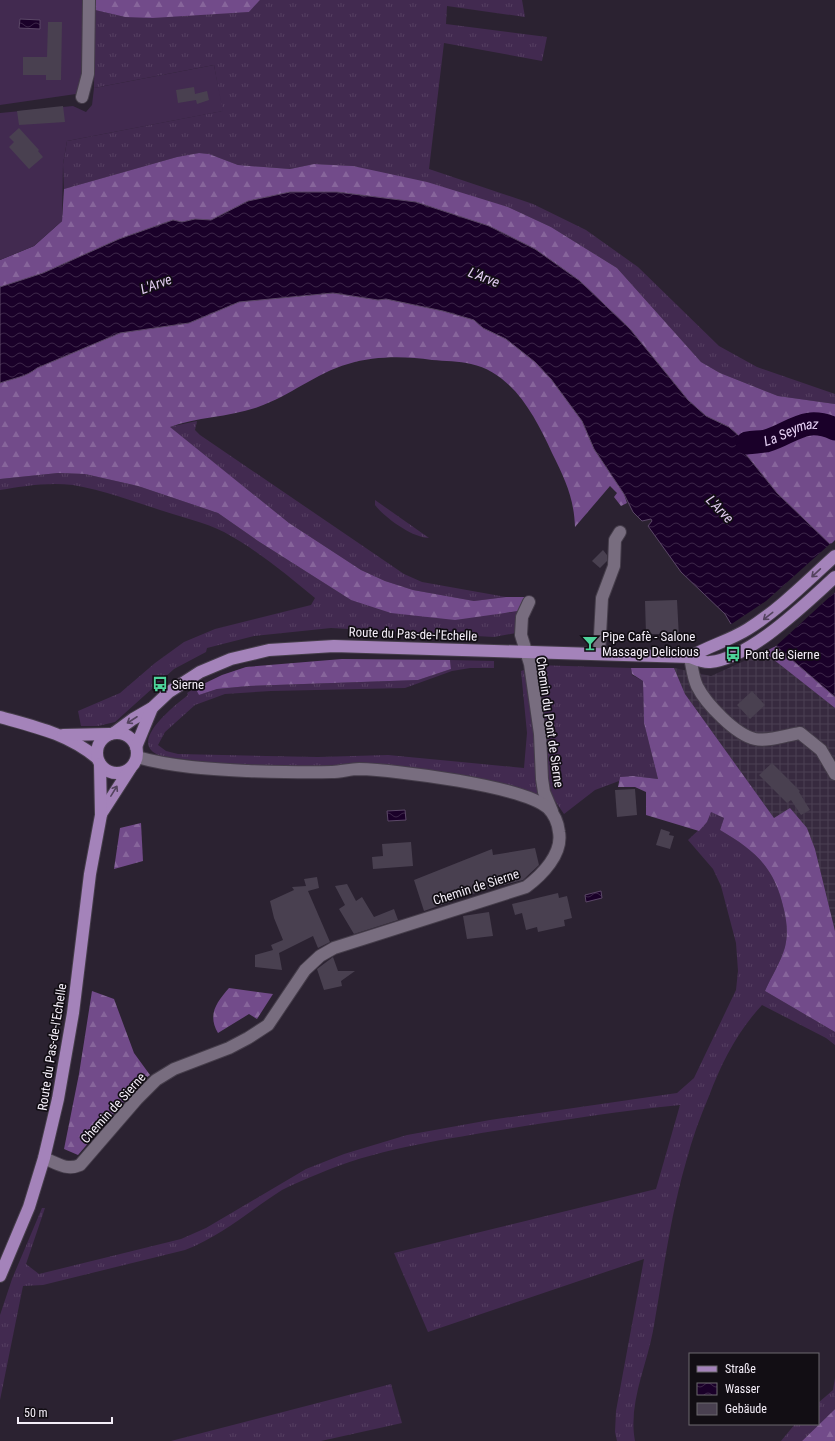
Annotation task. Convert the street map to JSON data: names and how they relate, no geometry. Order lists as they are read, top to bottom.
{
  "streets": {
    "main road": ["Route du Pas-de-l'Echelle"],
    "street": ["Chemin du Pont de Sierne", "Chemin de Sierne"]
  },
  "crossings": [
    ["Route du Pas-de-l'Echelle", "Chemin du Pont de Sierne"],
    ["Route du Pas-de-l'Echelle", "Chemin de Sierne"],
    ["Chemin du Pont de Sierne", "Chemin de Sierne"]
  ],
  "water": ["L'Arve", "La Seymaz"],
  "places": {
    "bar": ["Pipe Cafè - Salone Massage Delicious"],
    "bus stop": ["Pont de Sierne", "Sierne"]
  },
  "legend": ["Straße", "Wasser", "Gebäude"],
  "scale_bar": "50 m"
}
